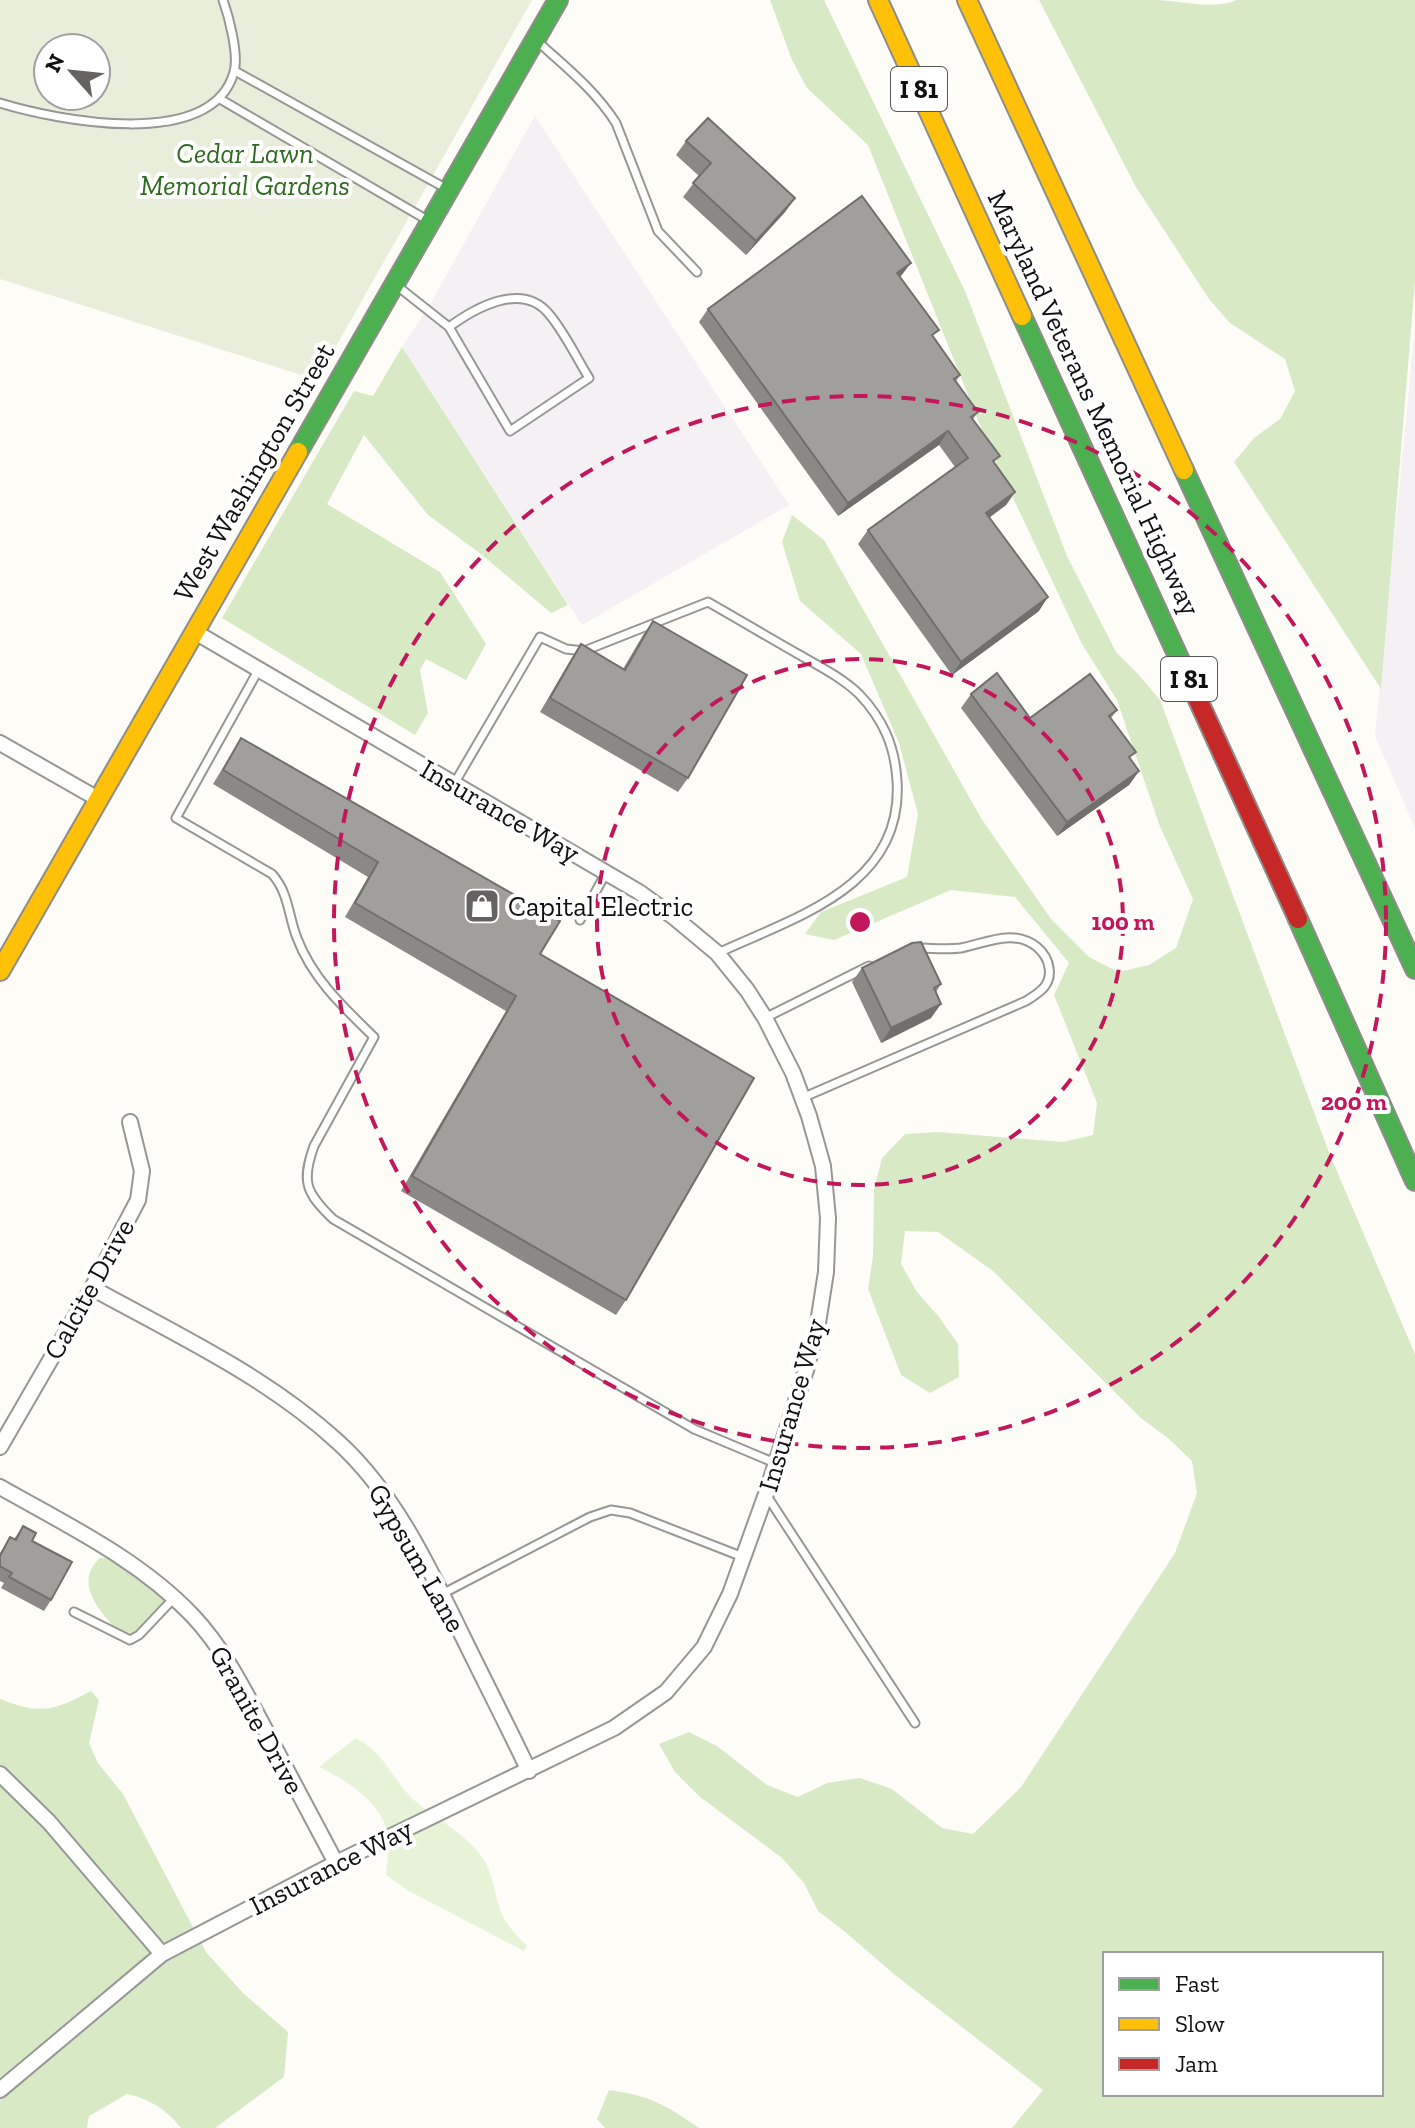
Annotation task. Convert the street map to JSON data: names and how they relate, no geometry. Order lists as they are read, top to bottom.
{
  "streets": {
    "main road": ["I 81", "Maryland Veterans Memorial Highway", "West Washington Street"],
    "street": [
      "Insurance Way",
      "Calcite Drive",
      "Gypsum Lane",
      "Granite Drive"
    ]
  },
  "crossings": [
    ["West Washington Street", "Insurance Way"],
    ["Insurance Way", "Gypsum Lane"],
    ["Insurance Way", "Granite Drive"],
    ["Calcite Drive", "Gypsum Lane"]
  ],
  "parks": ["Cedar Lawn Memorial Gardens"],
  "places": {
    "shop": ["Capital Electric"]
  },
  "legend": ["Fast", "Slow", "Jam"],
  "north": "top left",
  "rings": ["100 m", "200 m"]
}
